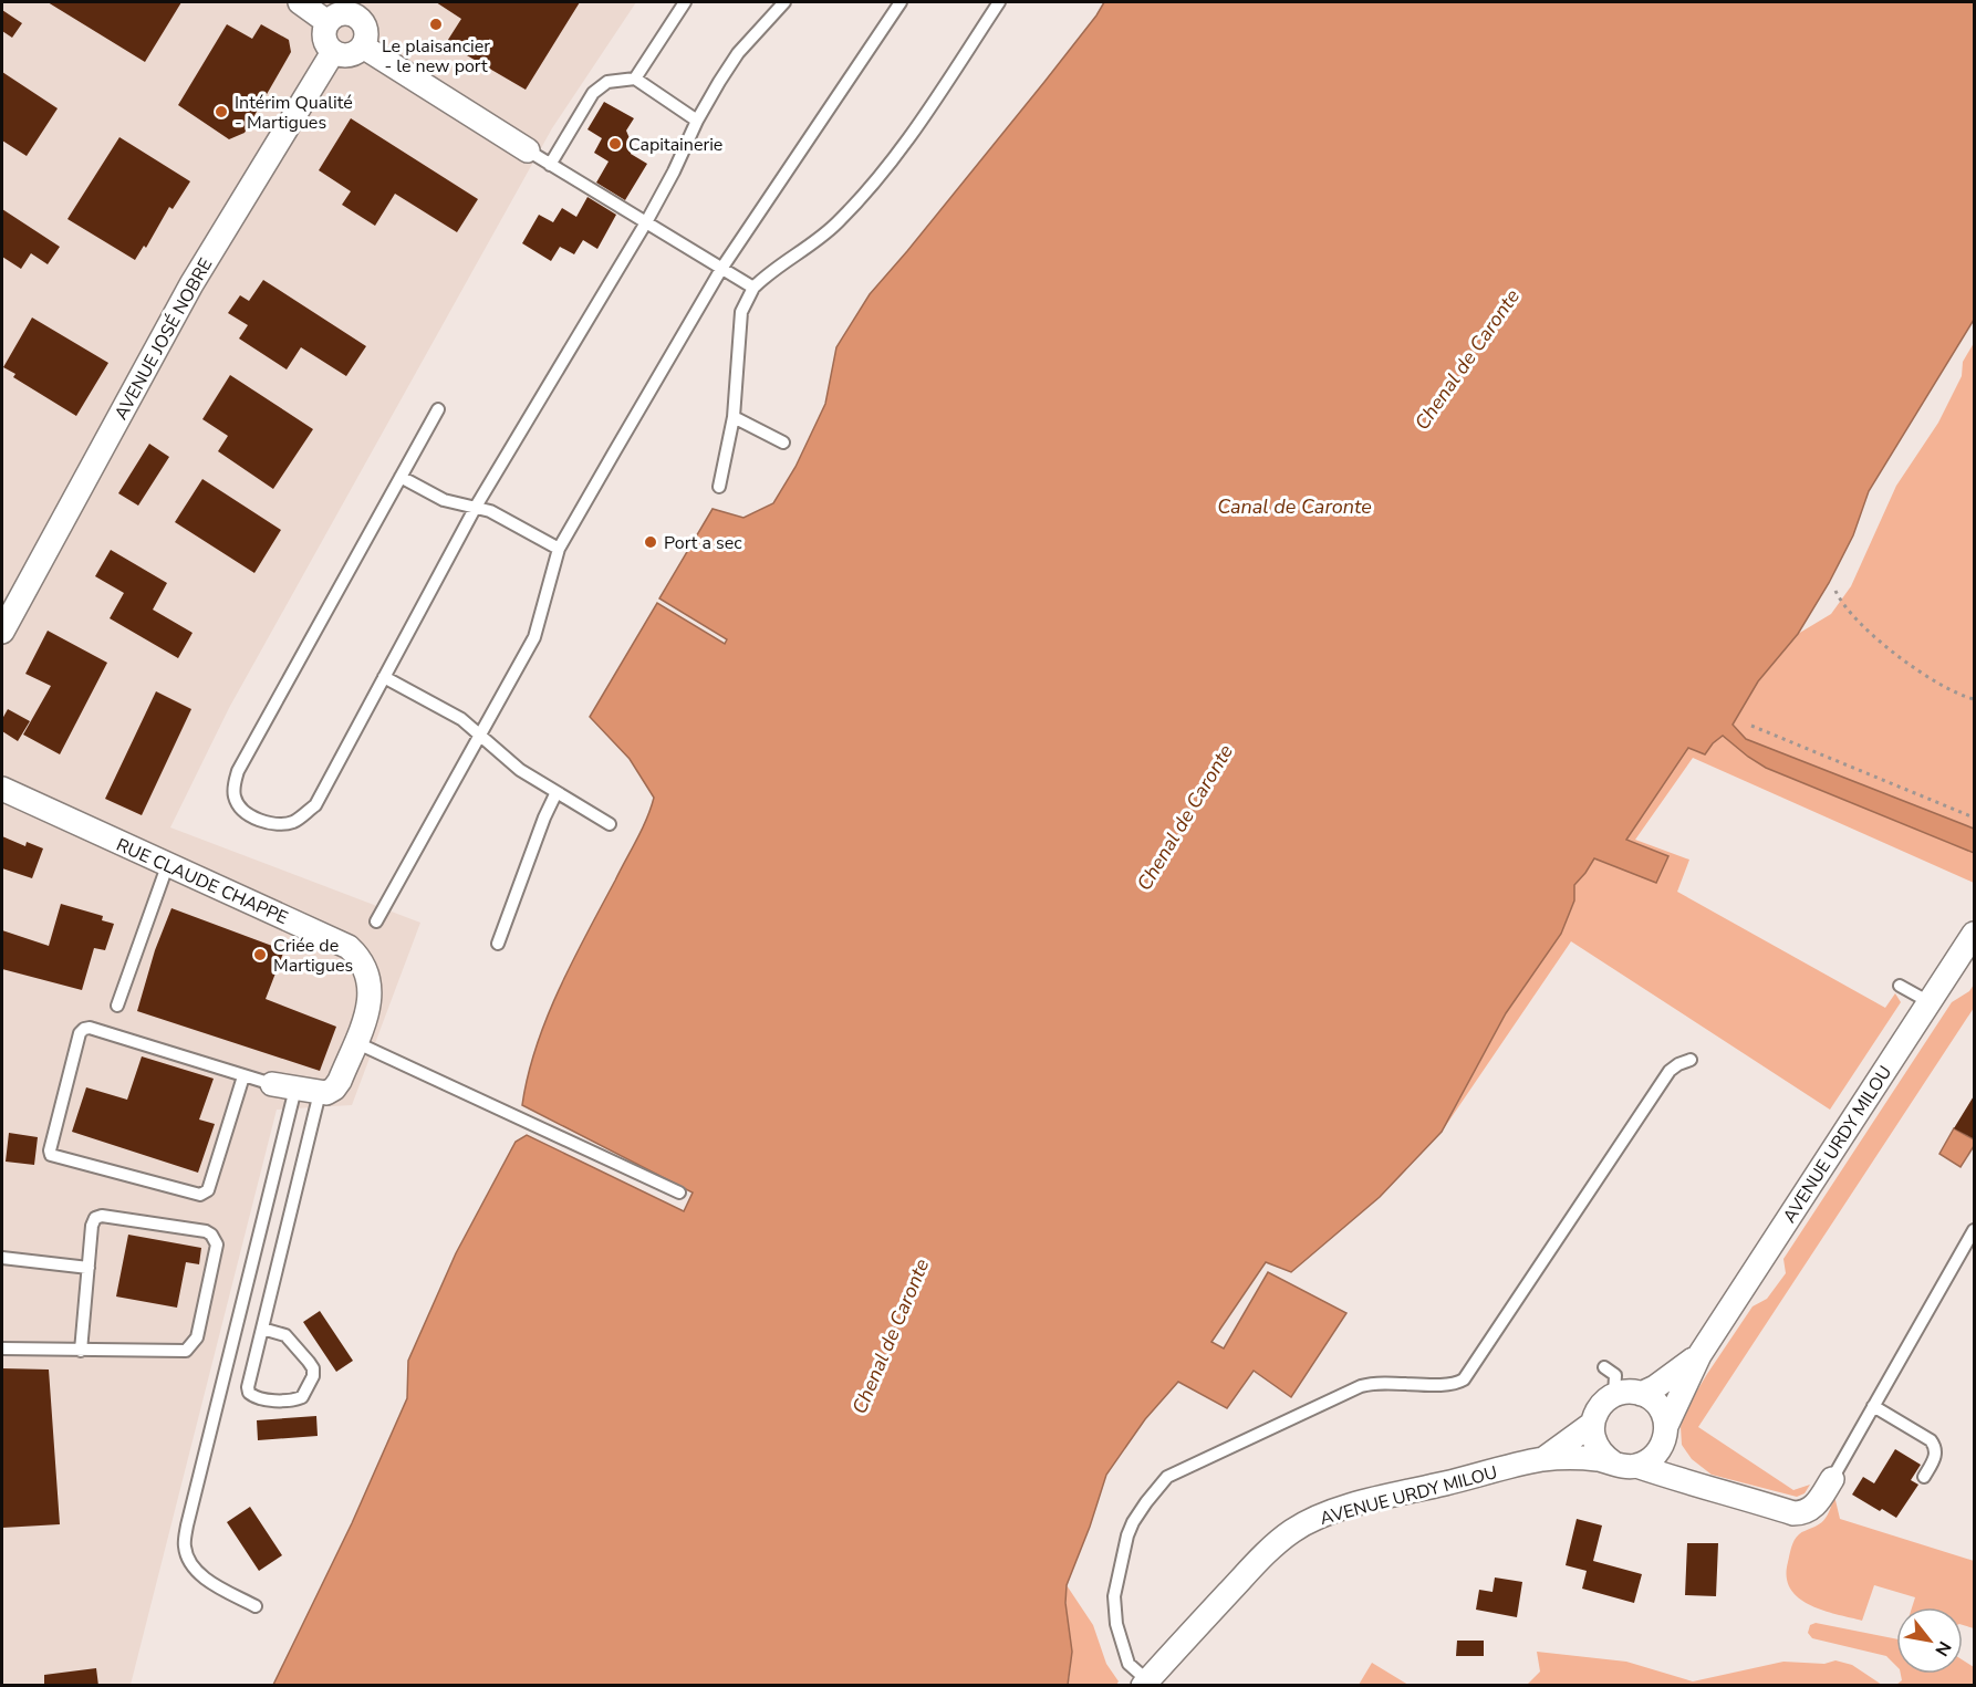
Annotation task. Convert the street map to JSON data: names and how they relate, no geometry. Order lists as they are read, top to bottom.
{
  "streets": {
    "street": ["AVENUE JOSÉ NOBRE", "RUE CLAUDE CHAPPE", "AVENUE URDY MILOU"]
  },
  "water": ["Chenal de Caronte", "Canal de Caronte"],
  "places": [
    "Le plaisancier - le new port",
    "Intérim Qualité - Martigues",
    "Capitainerie",
    "Port a sec",
    "Criée de Martigues"
  ],
  "north": "bottom right"
}
